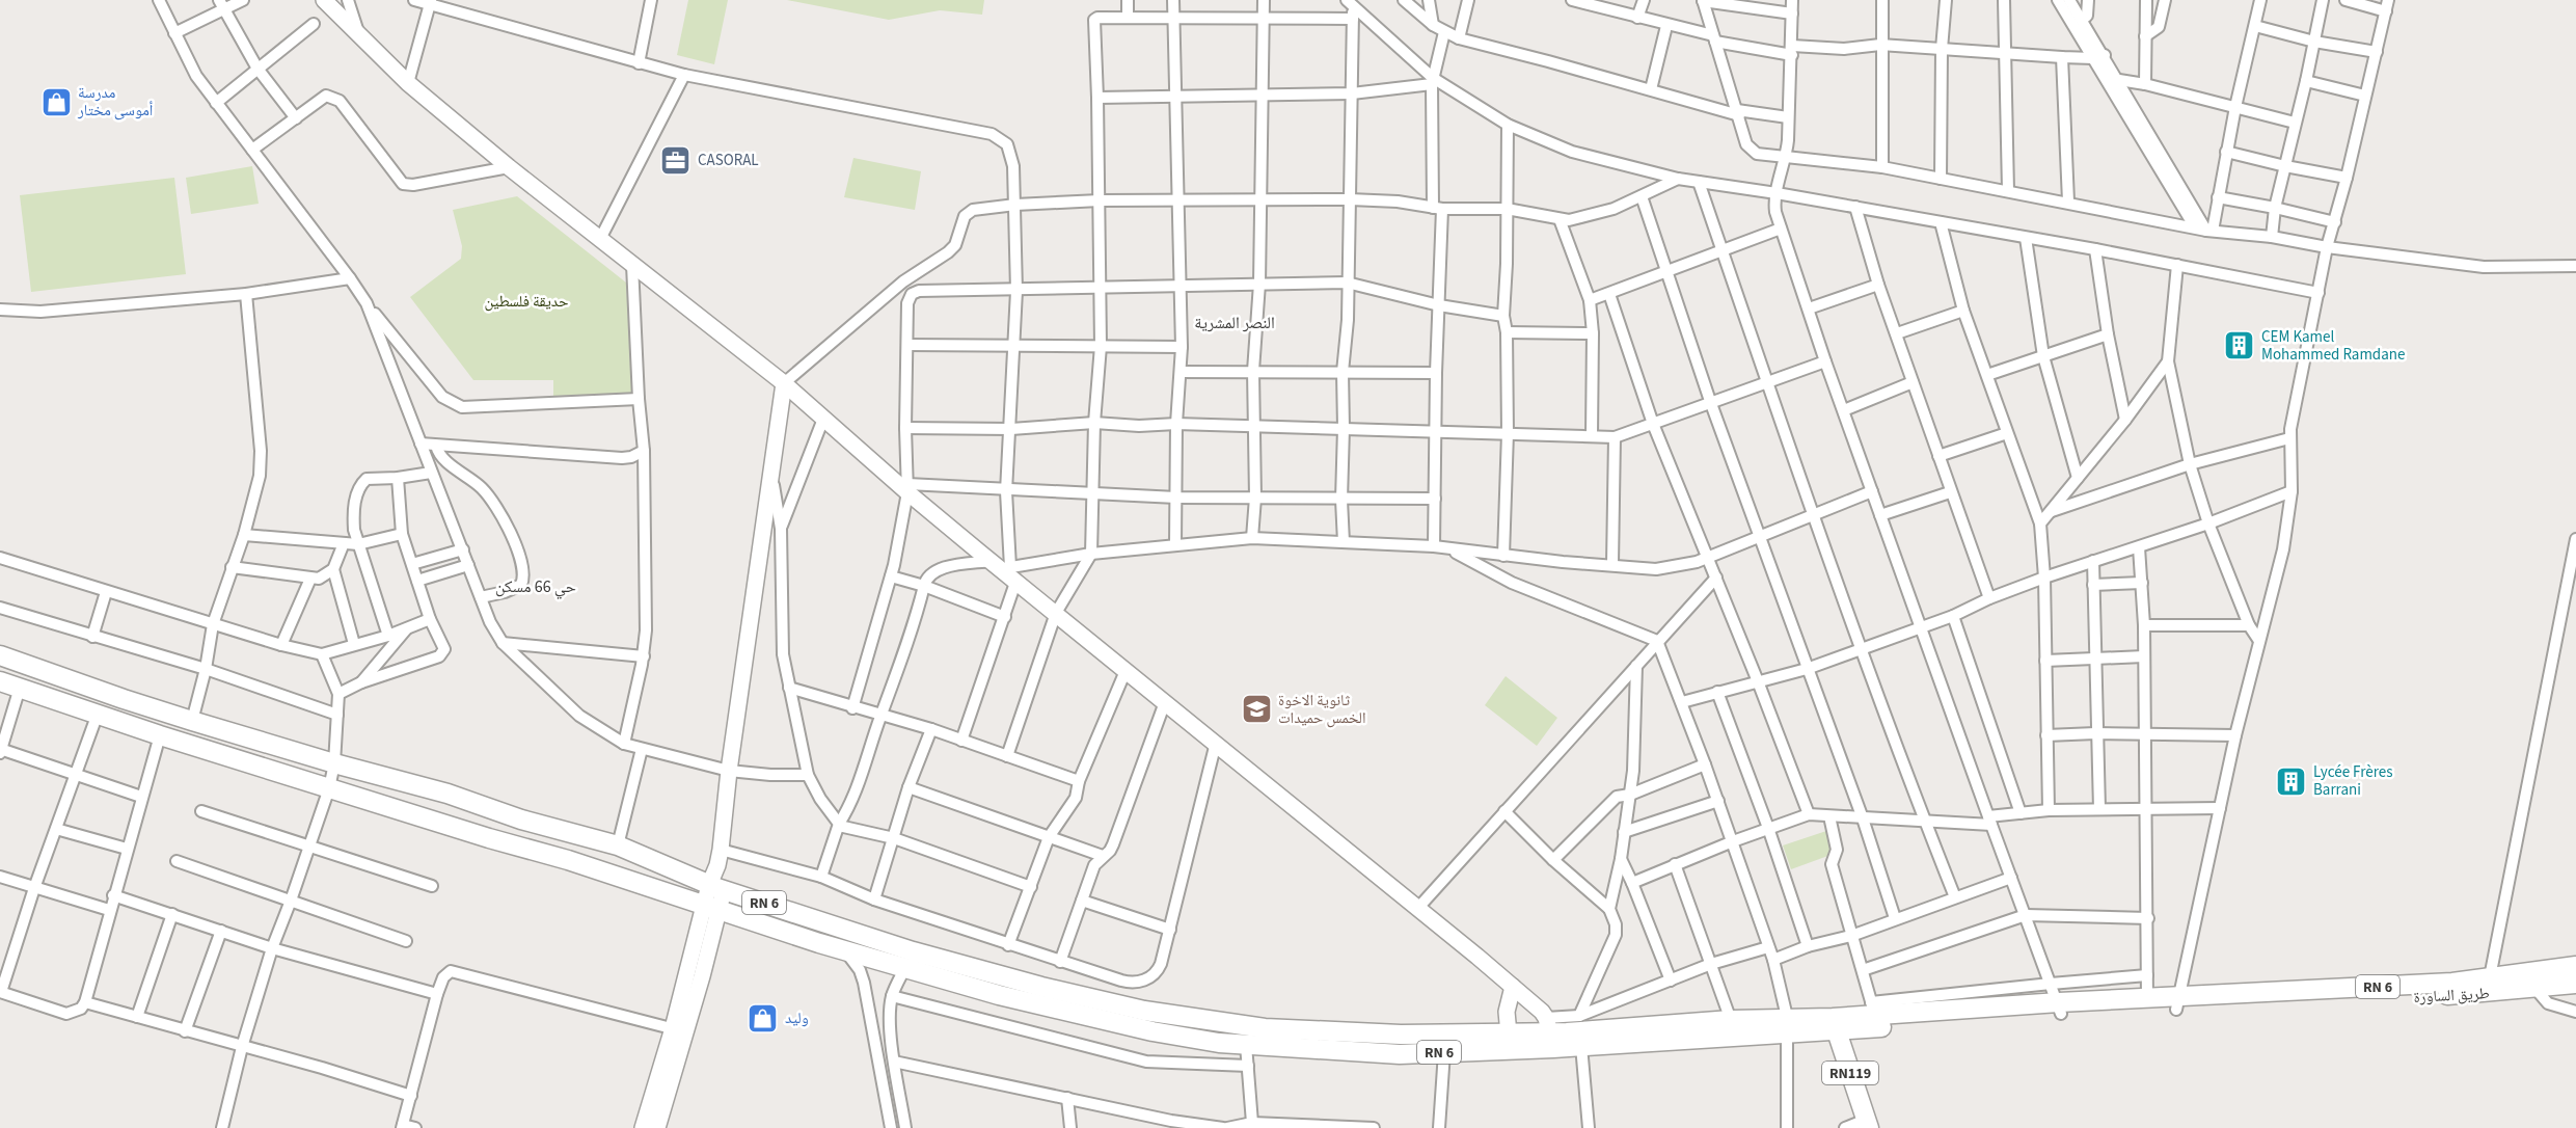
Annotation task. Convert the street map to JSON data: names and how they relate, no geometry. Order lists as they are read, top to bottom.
{
  "streets": {
    "main road": ["RN 6", "طريق الساورة", "RN119"]
  },
  "crossings": [
    ["RN 6", "طريق الساورة"],
    ["RN 6", "RN119"]
  ],
  "districts": ["النصر المشرية", "حي 66 مسكن"],
  "parks": ["حديقة فلسطين"],
  "places": {
    "shop": ["مدرسة أموسى مختار", "وليد"],
    "office": ["CASORAL"],
    "building": ["CEM Kamel Mohammed Ramdane", "Lycée Frères Barrani"],
    "school or university": ["ثانوية الاخوة الخمس حميدات"]
  }
}
